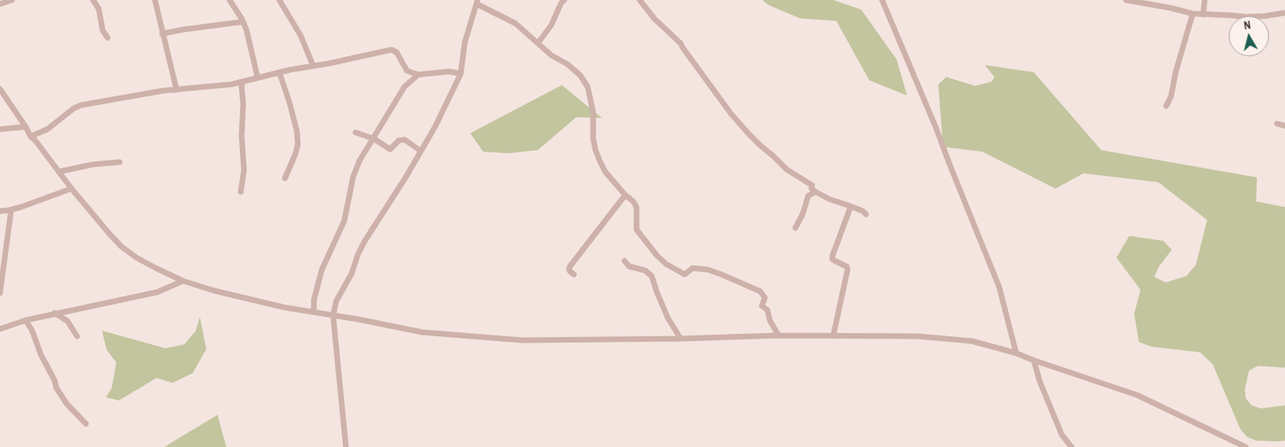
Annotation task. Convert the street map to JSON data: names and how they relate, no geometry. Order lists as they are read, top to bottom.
{
  "north": "top"
}
